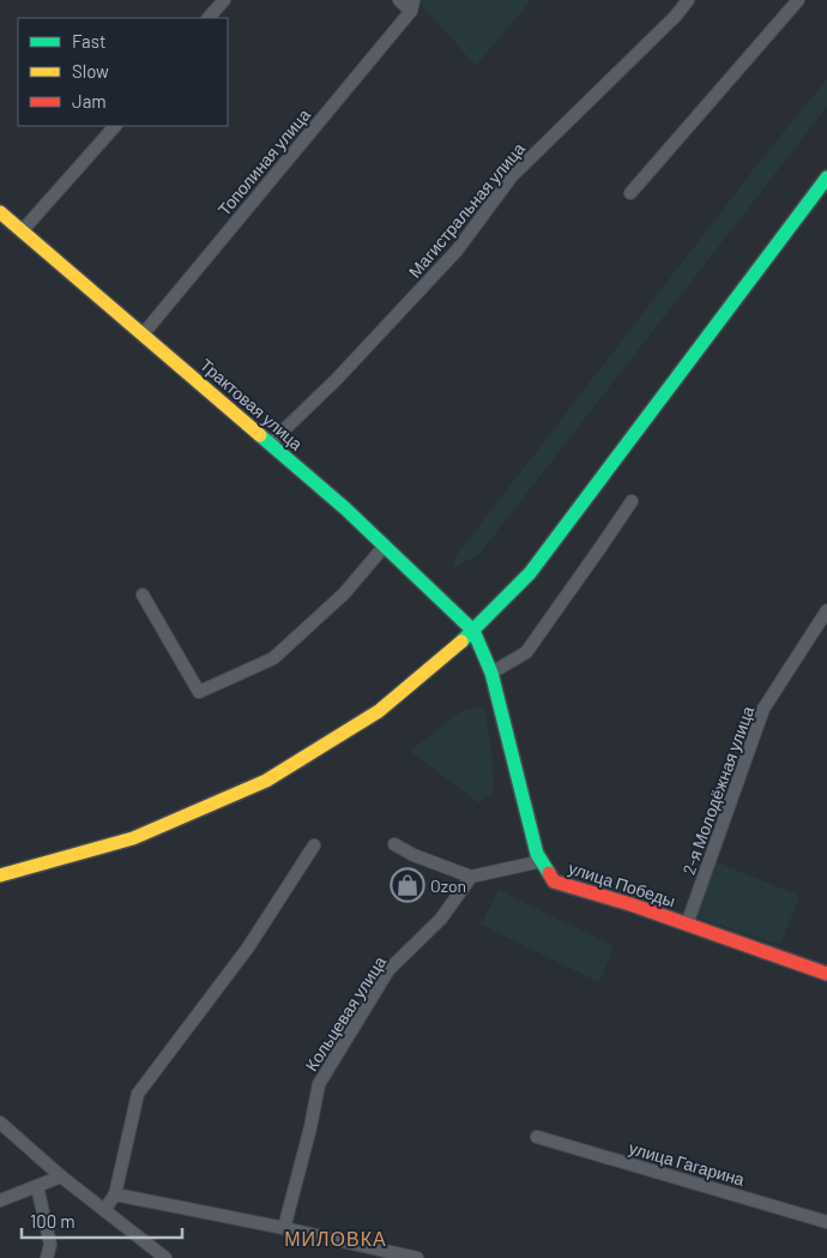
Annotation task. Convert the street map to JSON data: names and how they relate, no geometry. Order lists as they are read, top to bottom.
{
  "streets": {
    "street": [
      "Тополиная улица",
      "Магистральная улица",
      "Трактовая улица",
      "2-я Молодёжная улица",
      "улица Победы",
      "Кольцевая улица",
      "улица Гагарина"
    ]
  },
  "crossings": [
    ["Тополиная улица", "Трактовая улица"],
    ["Магистральная улица", "Трактовая улица"],
    ["Трактовая улица", "улица Победы"],
    ["2-я Молодёжная улица", "улица Победы"]
  ],
  "districts": ["МИЛОВКА"],
  "places": {
    "shop": ["Ozon"]
  },
  "legend": ["Fast", "Slow", "Jam"],
  "scale_bar": "100 m"
}
